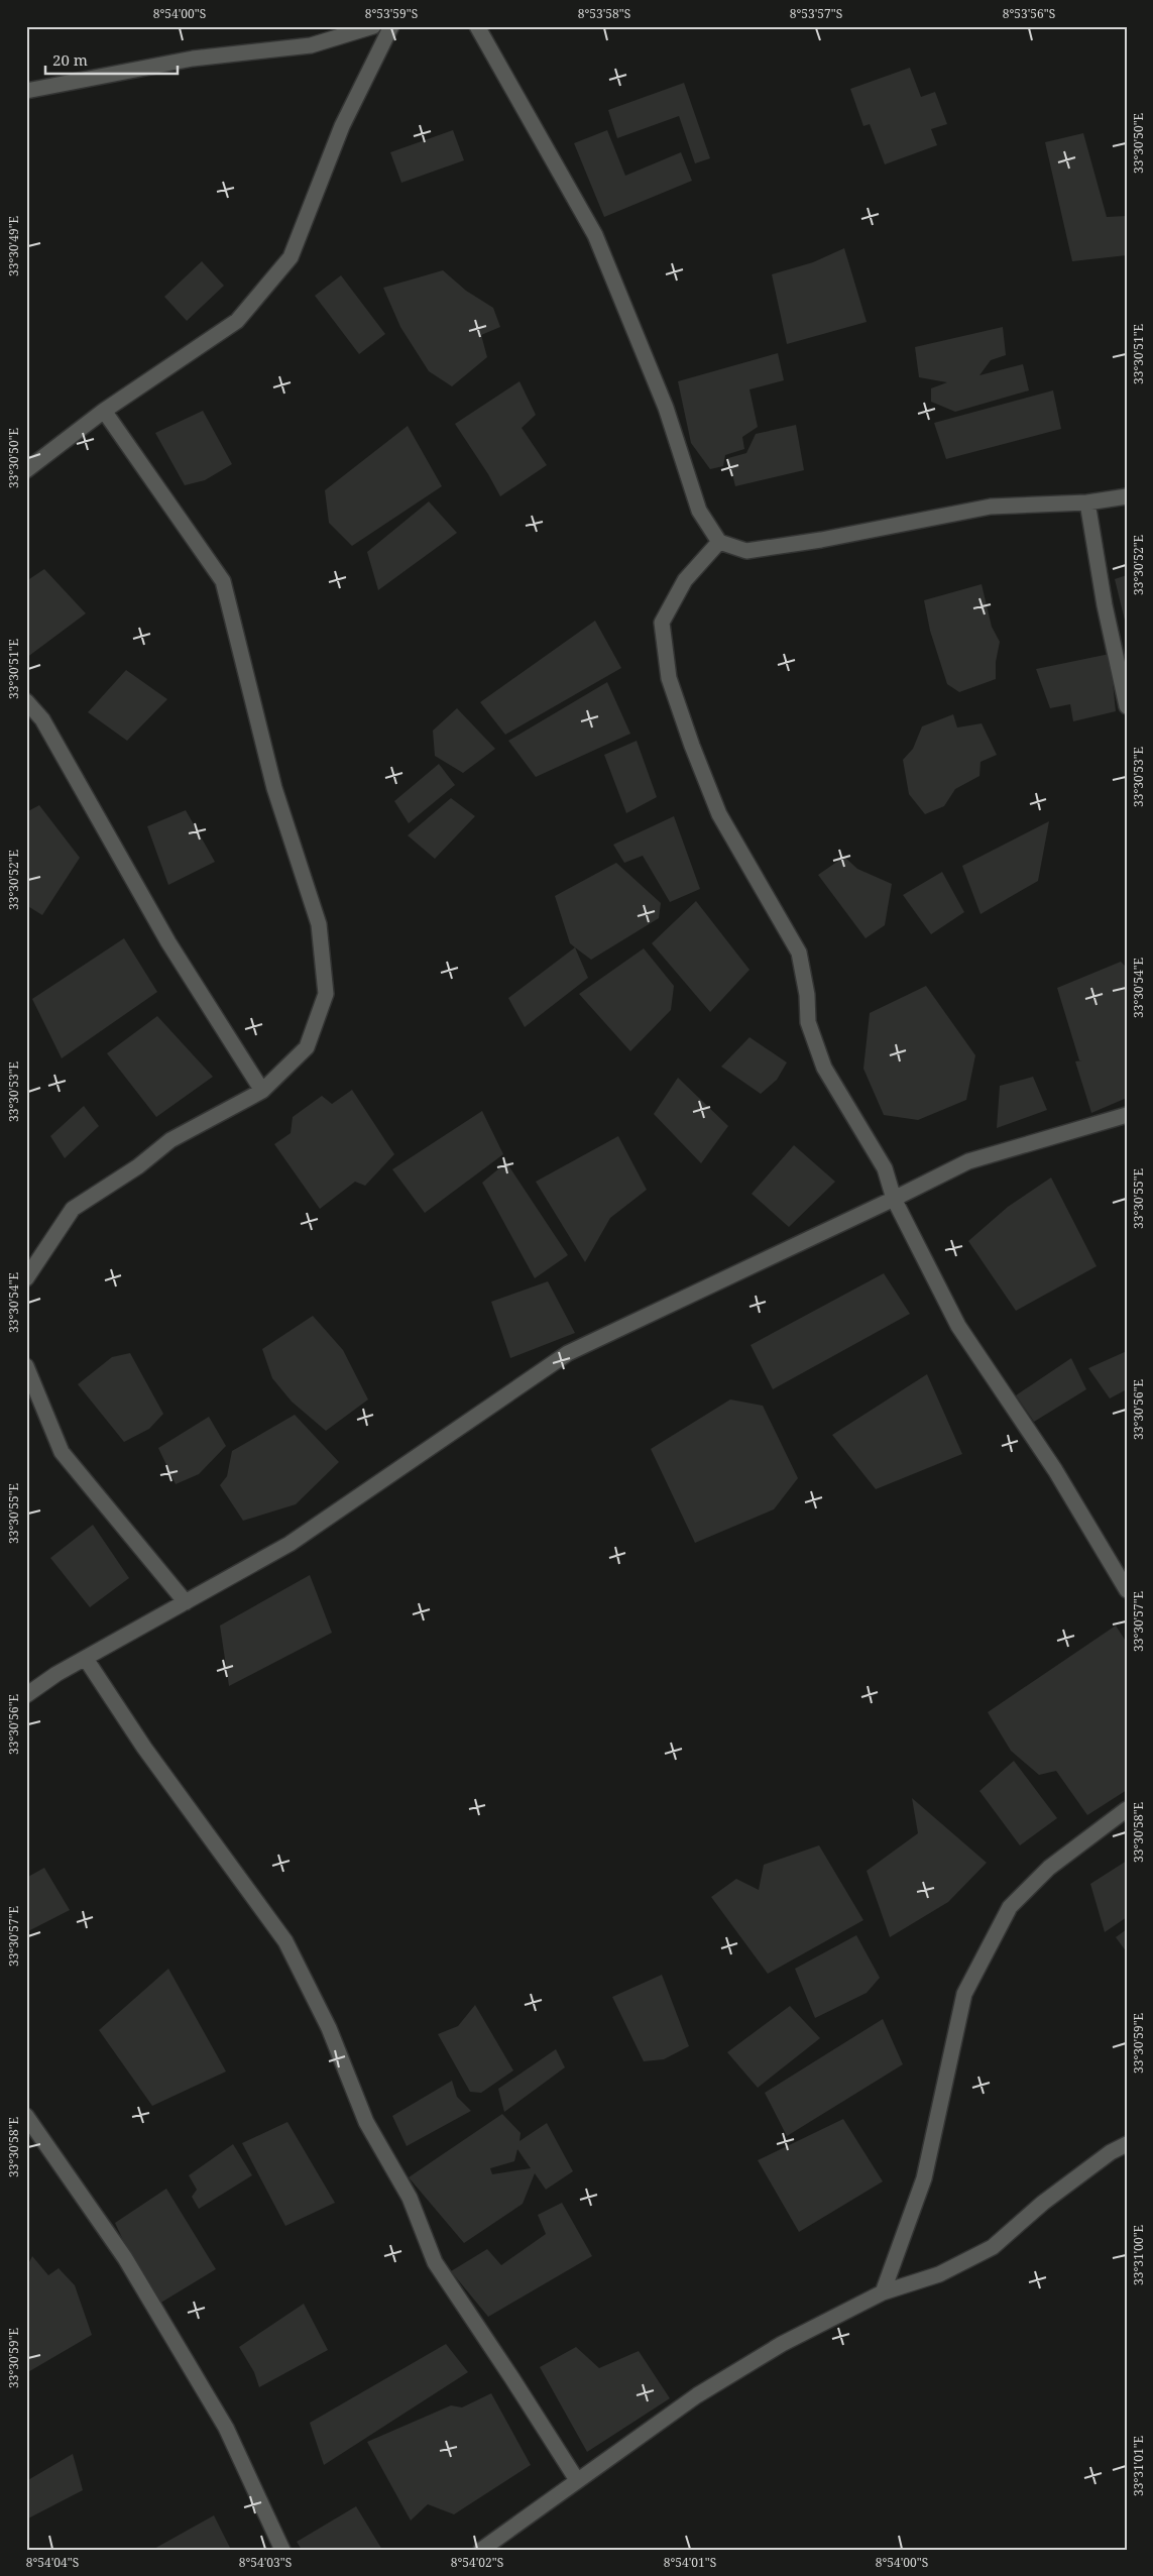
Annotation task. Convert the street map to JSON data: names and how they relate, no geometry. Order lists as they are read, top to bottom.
{
  "scale_bar": "20 m",
  "coordinates": [
    "8°54'00\"S",
    "8°53'59\"S",
    "8°53'58\"S",
    "8°53'57\"S",
    "8°53'56\"S",
    "33°30'50\"E",
    "33°30'49\"E",
    "33°30'51\"E",
    "33°30'52\"E",
    "33°30'53\"E",
    "33°30'54\"E",
    "33°30'55\"E",
    "33°30'56\"E",
    "33°30'57\"E",
    "33°30'58\"E",
    "33°30'59\"E",
    "33°31'00\"E",
    "33°31'01\"E",
    "8°54'04\"S",
    "8°54'03\"S",
    "8°54'02\"S",
    "8°54'01\"S"
  ]
}
